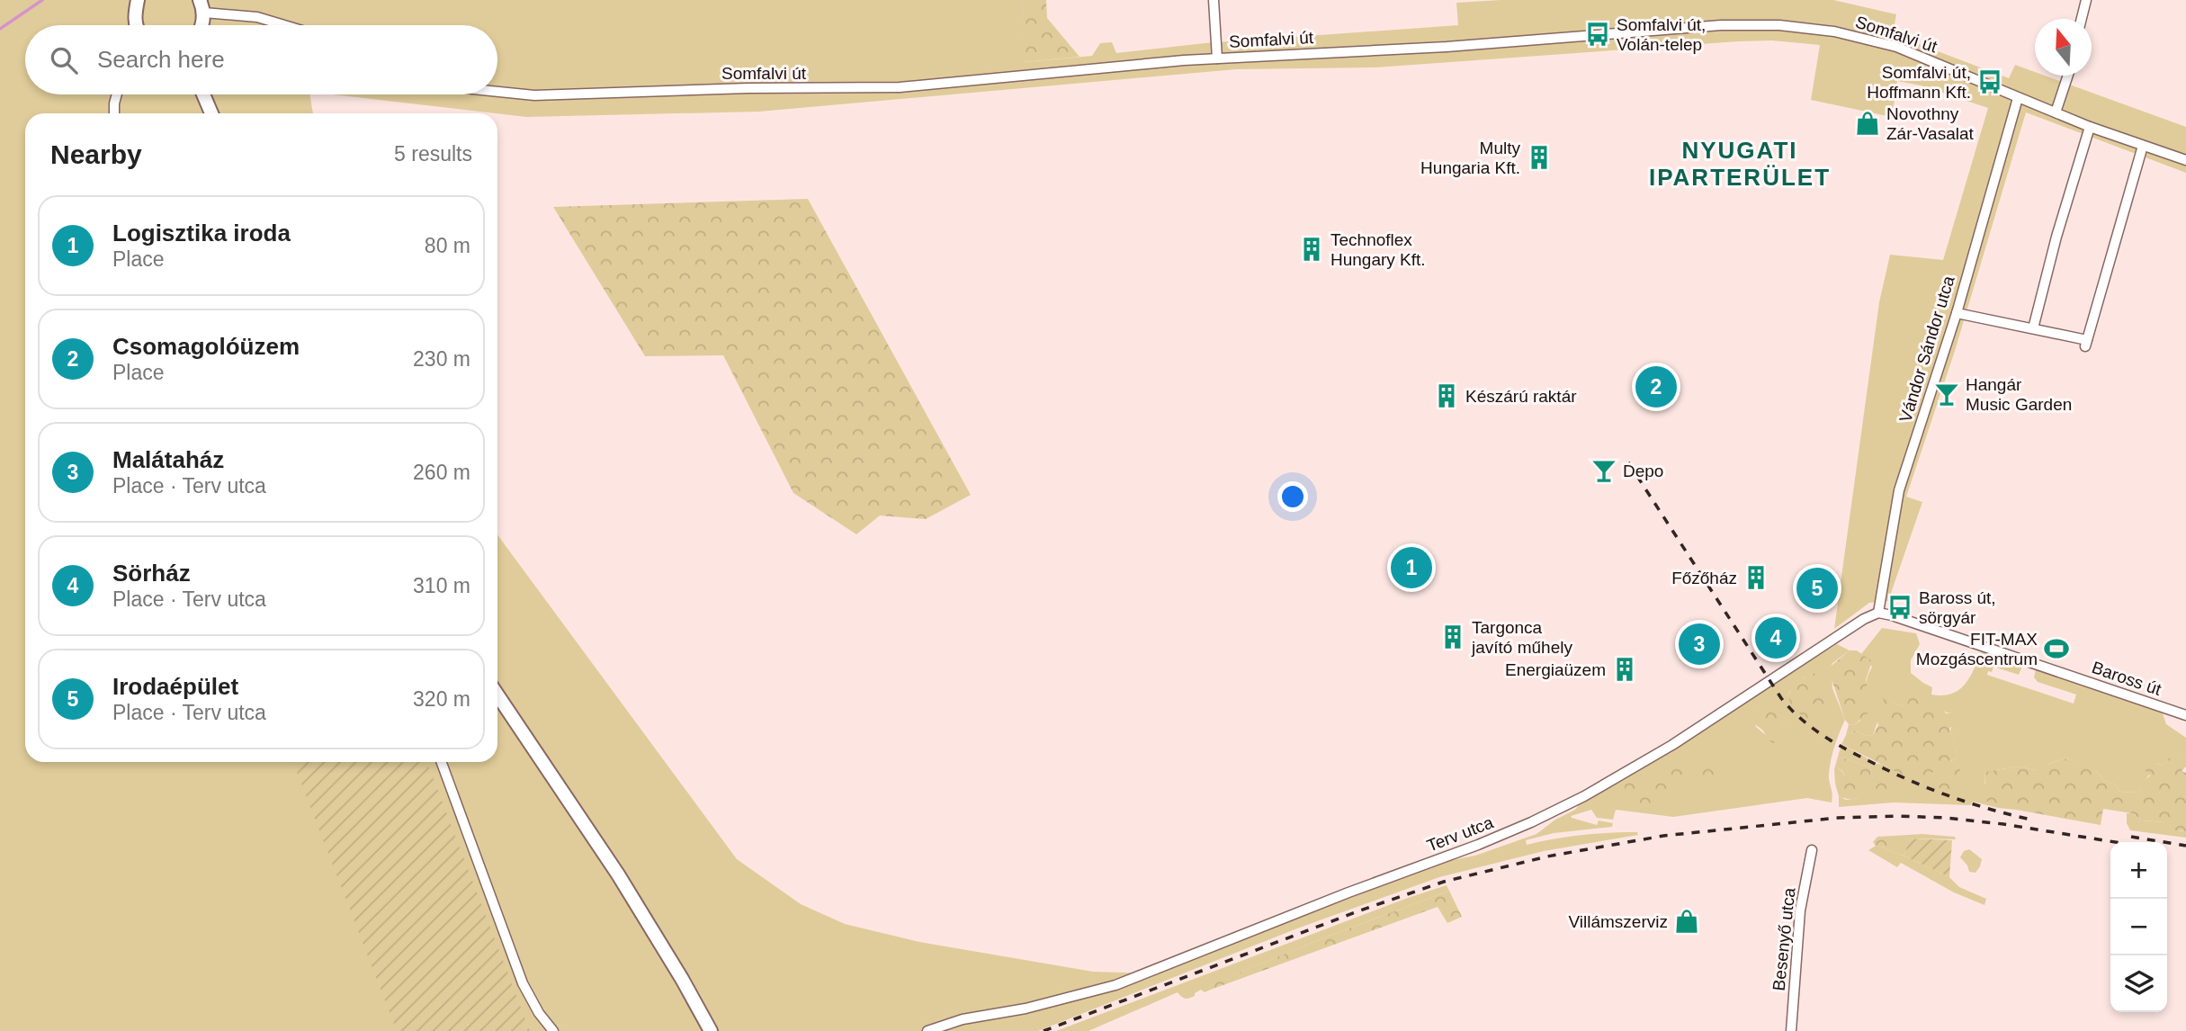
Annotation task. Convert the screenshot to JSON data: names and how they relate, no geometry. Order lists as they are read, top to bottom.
{
  "streets": {
    "street": [
      "Somfalvi út",
      "Vándor Sándor utca",
      "Baross út",
      "Terv utca",
      "Besenyő utca"
    ]
  },
  "crossings": [
    ["Somfalvi út", "Vándor Sándor utca"],
    ["Vándor Sándor utca", "Baross út"],
    ["Vándor Sándor utca", "Terv utca"],
    ["Baross út", "Terv utca"]
  ],
  "districts": ["NYUGATI IPARTERÜLET"],
  "places": {
    "bus stop": ["Somfalvi út, Volán-telep", "Somfalvi út, Hoffmann Kft.", "Baross út, sörgyár"],
    "shop": ["Novothny Zár-Vasalat", "Villámszerviz"],
    "building": [
      "Multy Hungaria Kft.",
      "Technoflex Hungary Kft.",
      "Készárú raktár",
      "Főzőház",
      "Targonca javító műhely",
      "Energiaüzem"
    ],
    "bar": ["Hangár Music Garden", "Depo"],
    "sports": ["FIT-MAX Mozgáscentrum"]
  },
  "north": "top",
  "page": {
    "search": "Search here",
    "heading": ["Nearby", "5 results"],
    "list": [
      {
        "mark": "1",
        "name": "Logisztika iroda",
        "note": "Place",
        "value": "80 m"
      },
      {
        "mark": "2",
        "name": "Csomagolóüzem",
        "note": "Place",
        "value": "230 m"
      },
      {
        "mark": "3",
        "name": "Malátaház",
        "note": "Place · Terv utca",
        "value": "260 m"
      },
      {
        "mark": "4",
        "name": "Sörház",
        "note": "Place · Terv utca",
        "value": "310 m"
      },
      {
        "mark": "5",
        "name": "Irodaépület",
        "note": "Place · Terv utca",
        "value": "320 m"
      }
    ],
    "pins": [
      "2",
      "1",
      "5",
      "4",
      "3"
    ],
    "map_buttons": ["+", "−"]
  }
}
